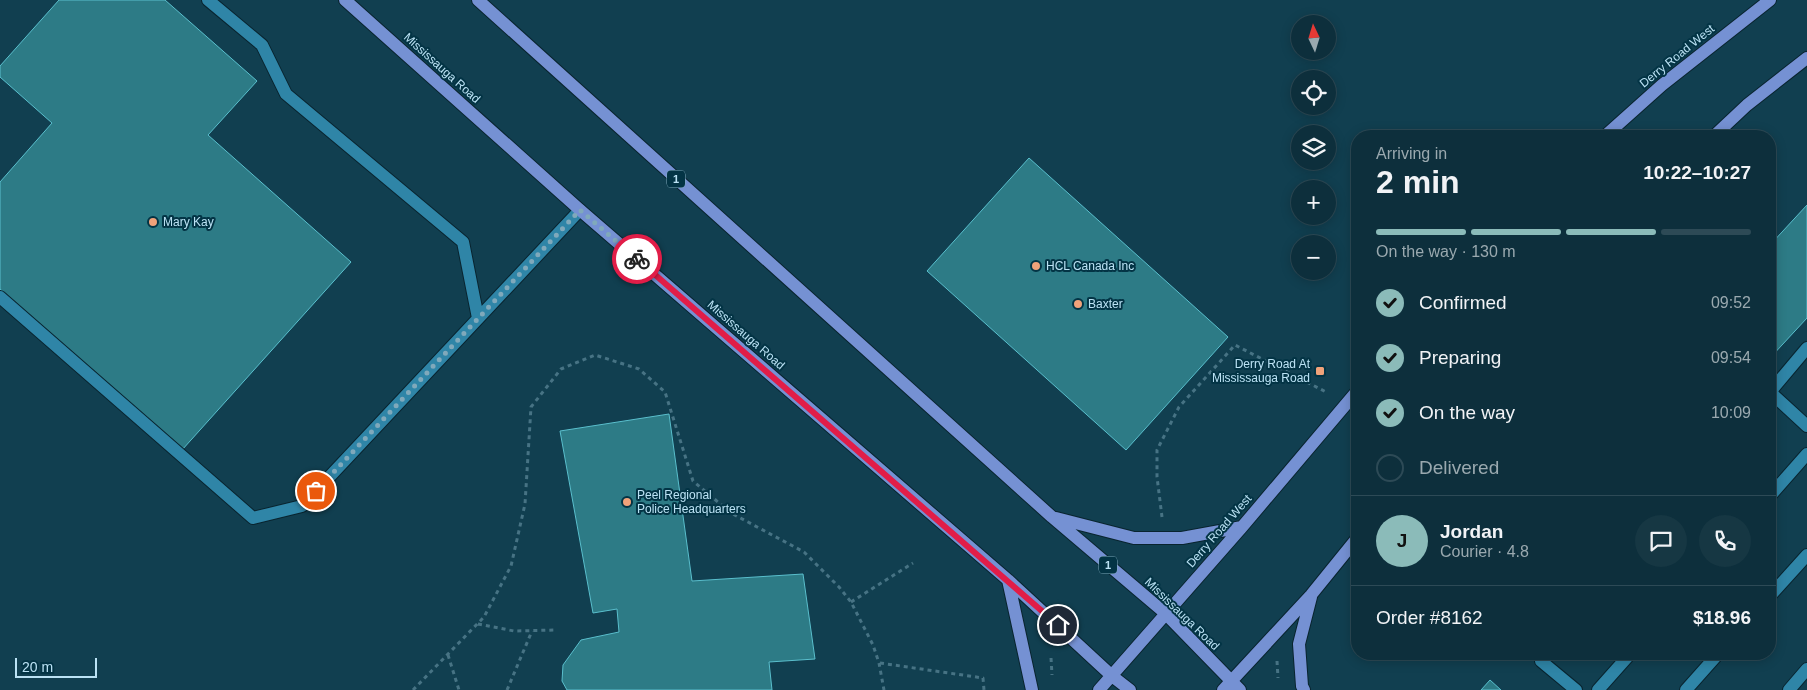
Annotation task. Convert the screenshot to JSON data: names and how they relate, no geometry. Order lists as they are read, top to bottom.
{
  "streets": {
    "main road": ["Derry Road West", "Mississauga Road", "1"]
  },
  "crossings": [
    ["Derry Road West", "Mississauga Road"]
  ],
  "places": {
    "other": [
      "Mary Kay",
      "HCL Canada Inc",
      "Baxter",
      "Peel Regional Police Headquarters"
    ],
    "transit": ["Derry Road At Mississauga Road"]
  },
  "scale_bar": "20 m",
  "north": "top",
  "page": {
    "map_buttons": ["+", "−"],
    "heading": ["2 min", "Arriving in", "10:22–10:27"],
    "panel": [
      "Jordan",
      "Courier · 4.8",
      "Order #8162",
      "$18.96"
    ],
    "bar": "On the way · 130 m",
    "list": [
      ["Confirmed", "09:52"],
      ["Preparing", "09:54"],
      ["On the way", "10:09"],
      "Delivered"
    ],
    "round": "J",
    "scale": "20 m"
  }
}
